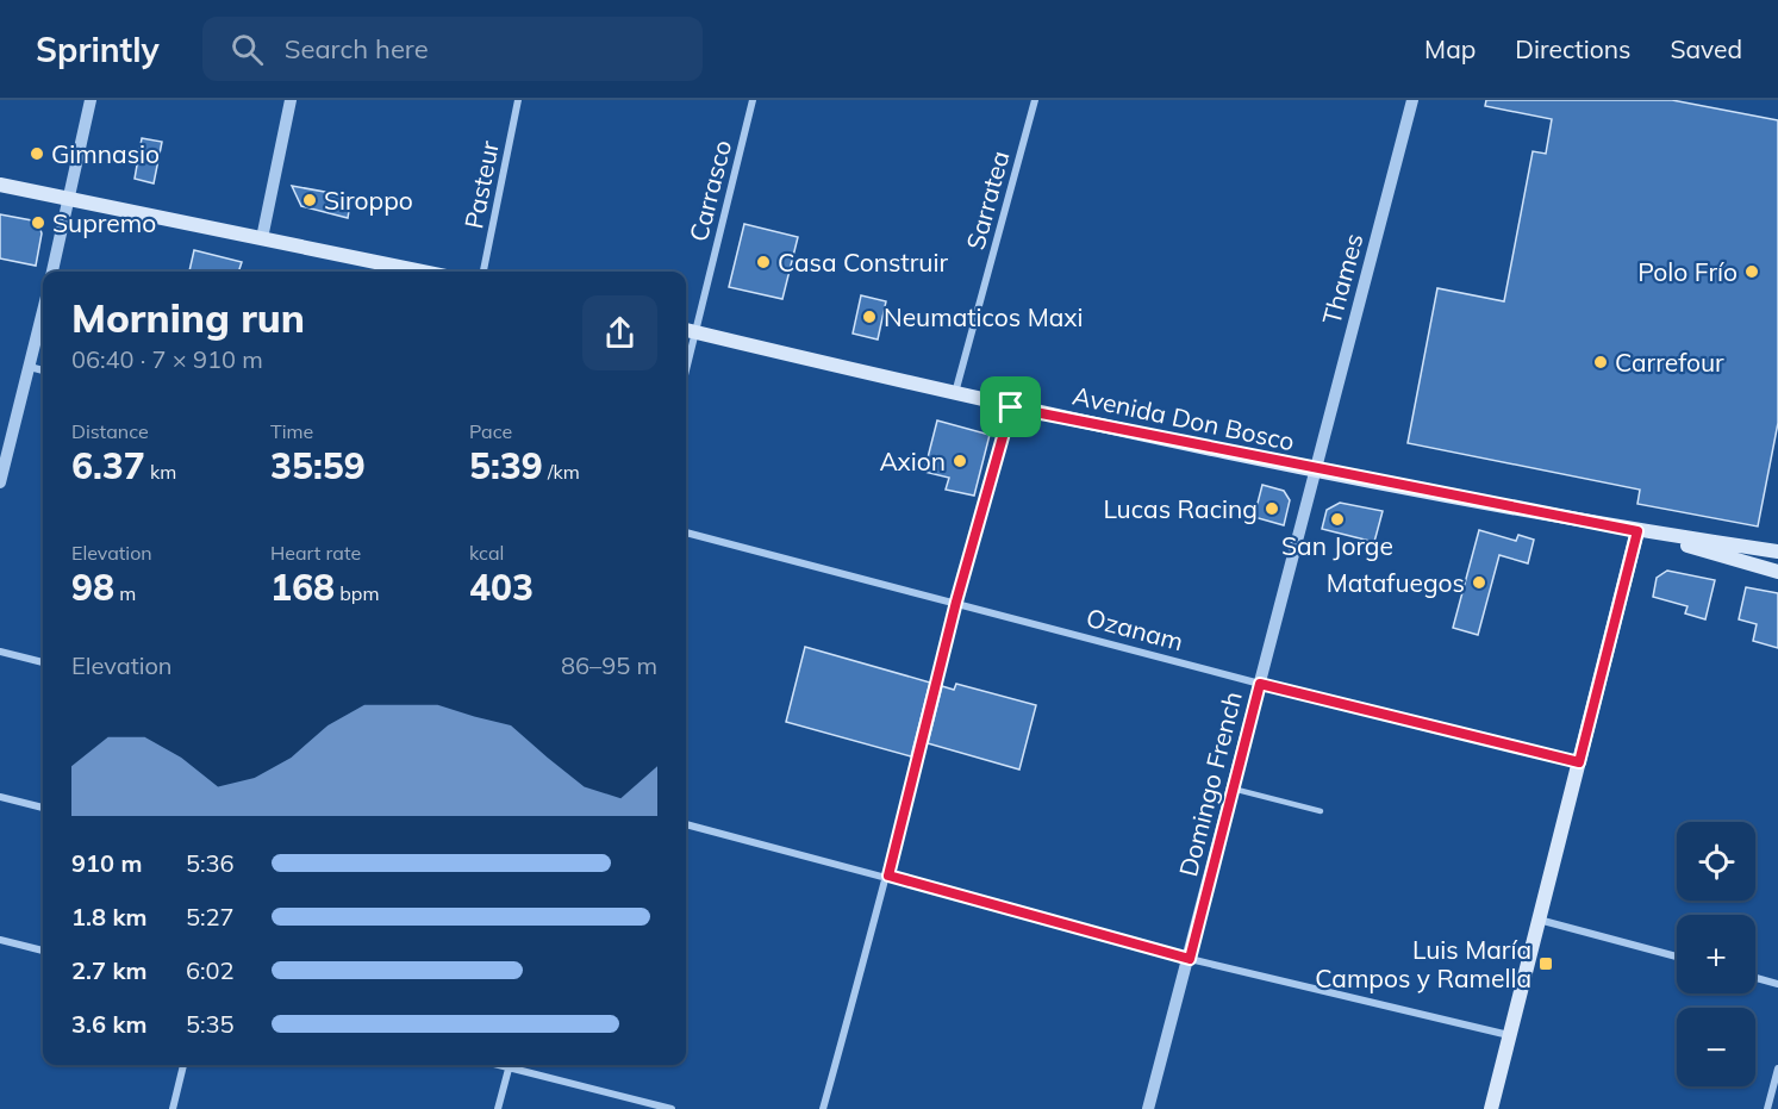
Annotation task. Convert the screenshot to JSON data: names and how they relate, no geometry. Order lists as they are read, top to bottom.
{
  "streets": {
    "main road": ["Avenida Don Bosco"],
    "street": [
      "Pasteur",
      "Carrasco",
      "Sarratea",
      "Thames",
      "Ozanam",
      "Domingo French"
    ]
  },
  "crossings": [
    ["Carrasco", "Avenida Don Bosco"],
    ["Sarratea", "Avenida Don Bosco"],
    ["Thames", "Avenida Don Bosco"],
    ["Thames", "Domingo French"],
    ["Avenida Don Bosco", "Domingo French"],
    ["Ozanam", "Domingo French"]
  ],
  "places": {
    "other": [
      "Gimnasio",
      "Siroppo",
      "Supremo",
      "Casa Construir",
      "Polo Frío",
      "Neumaticos Maxi",
      "Carrefour",
      "Axion",
      "Lucas Racing",
      "San Jorge",
      "Matafuegos"
    ],
    "transit": ["Luis María Campos y Ramella"]
  },
  "page": {
    "header": "Sprintly",
    "search": "Search here",
    "nav": ["Map", "Directions", "Saved"],
    "heading": ["Morning run", "06:40 · 7 × 910 m"],
    "stats": [
      ["Distance", "6.37 km"],
      ["Time", "35:59"],
      ["Pace", "5:39 /km"],
      ["Elevation", "98 m"],
      ["Heart rate", "168 bpm"],
      ["kcal", "403"]
    ],
    "chart": ["Elevation", "86–95 m"],
    "map_buttons": ["+", "−"],
    "list": [
      {
        "name": "910 m",
        "note": "5:36"
      },
      {
        "name": "1.8 km",
        "note": "5:27"
      },
      {
        "name": "2.7 km",
        "note": "6:02"
      },
      {
        "name": "3.6 km",
        "note": "5:35"
      }
    ]
  }
}
